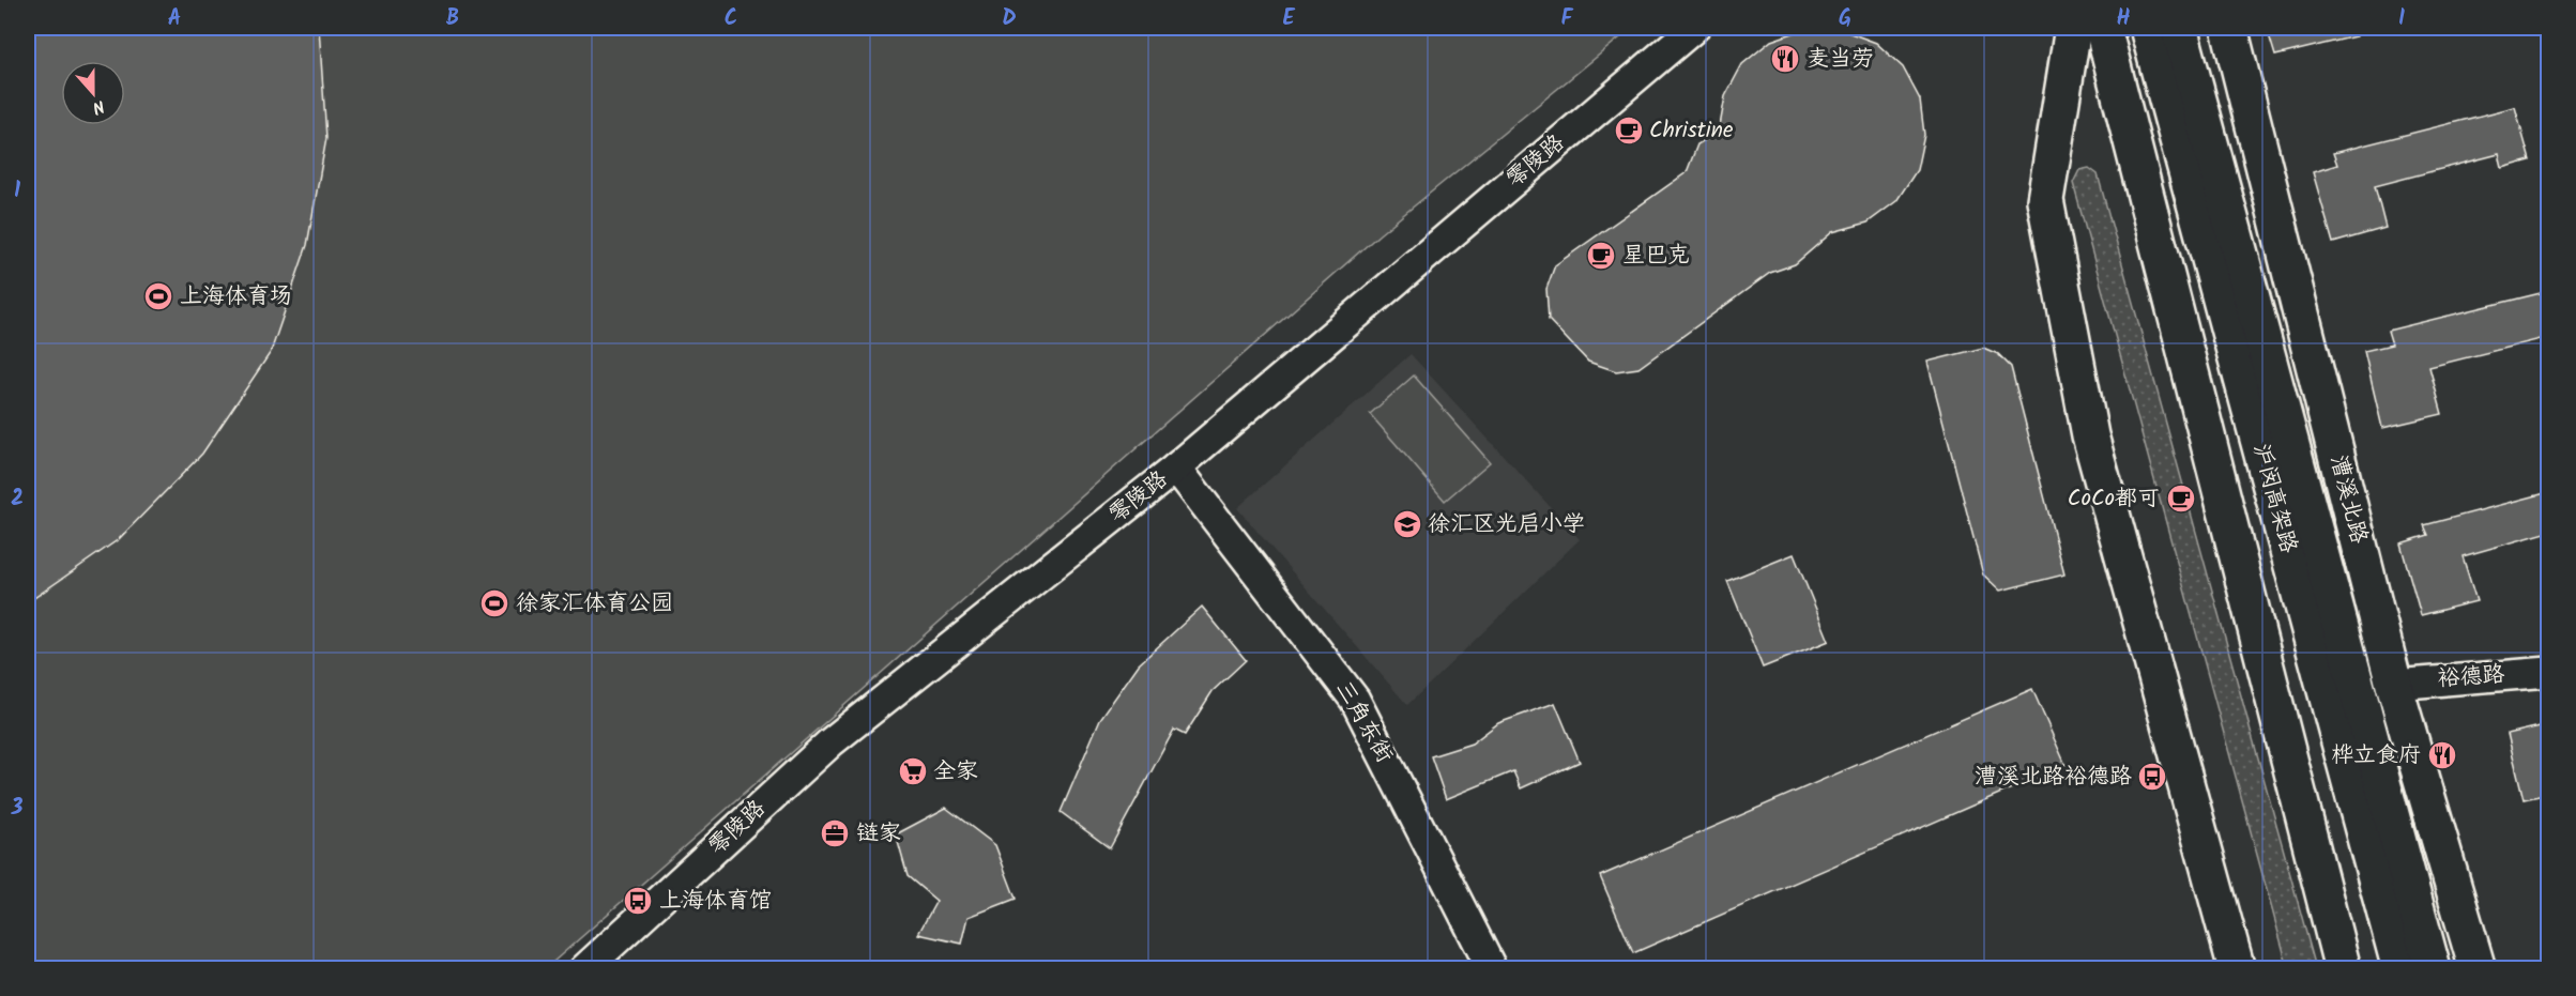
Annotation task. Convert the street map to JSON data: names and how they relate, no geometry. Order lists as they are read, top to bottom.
{
  "streets": {
    "main road": ["沪闵高架路", "漕溪北路"],
    "street": ["零陵路", "裕德路", "三角东街"]
  },
  "crossings": [
    ["零陵路", "三角东街"],
    ["漕溪北路", "裕德路"]
  ],
  "places": {
    "restaurant": ["麦当劳", "桦立食府"],
    "cafe": ["Christine", "星巴克", "CoCo都可"],
    "sports": ["上海体育场", "徐家汇体育公园"],
    "school or university": ["徐汇区光启小学"],
    "supermarket": ["全家"],
    "bus stop": ["漕溪北路裕德路", "上海体育馆"],
    "office": ["链家"]
  },
  "north": "bottom",
  "grid": {
    "columns": [
      "A",
      "B",
      "C",
      "D",
      "E",
      "F",
      "G",
      "H",
      "I"
    ],
    "rows": ["1", "2", "3"]
  }
}
